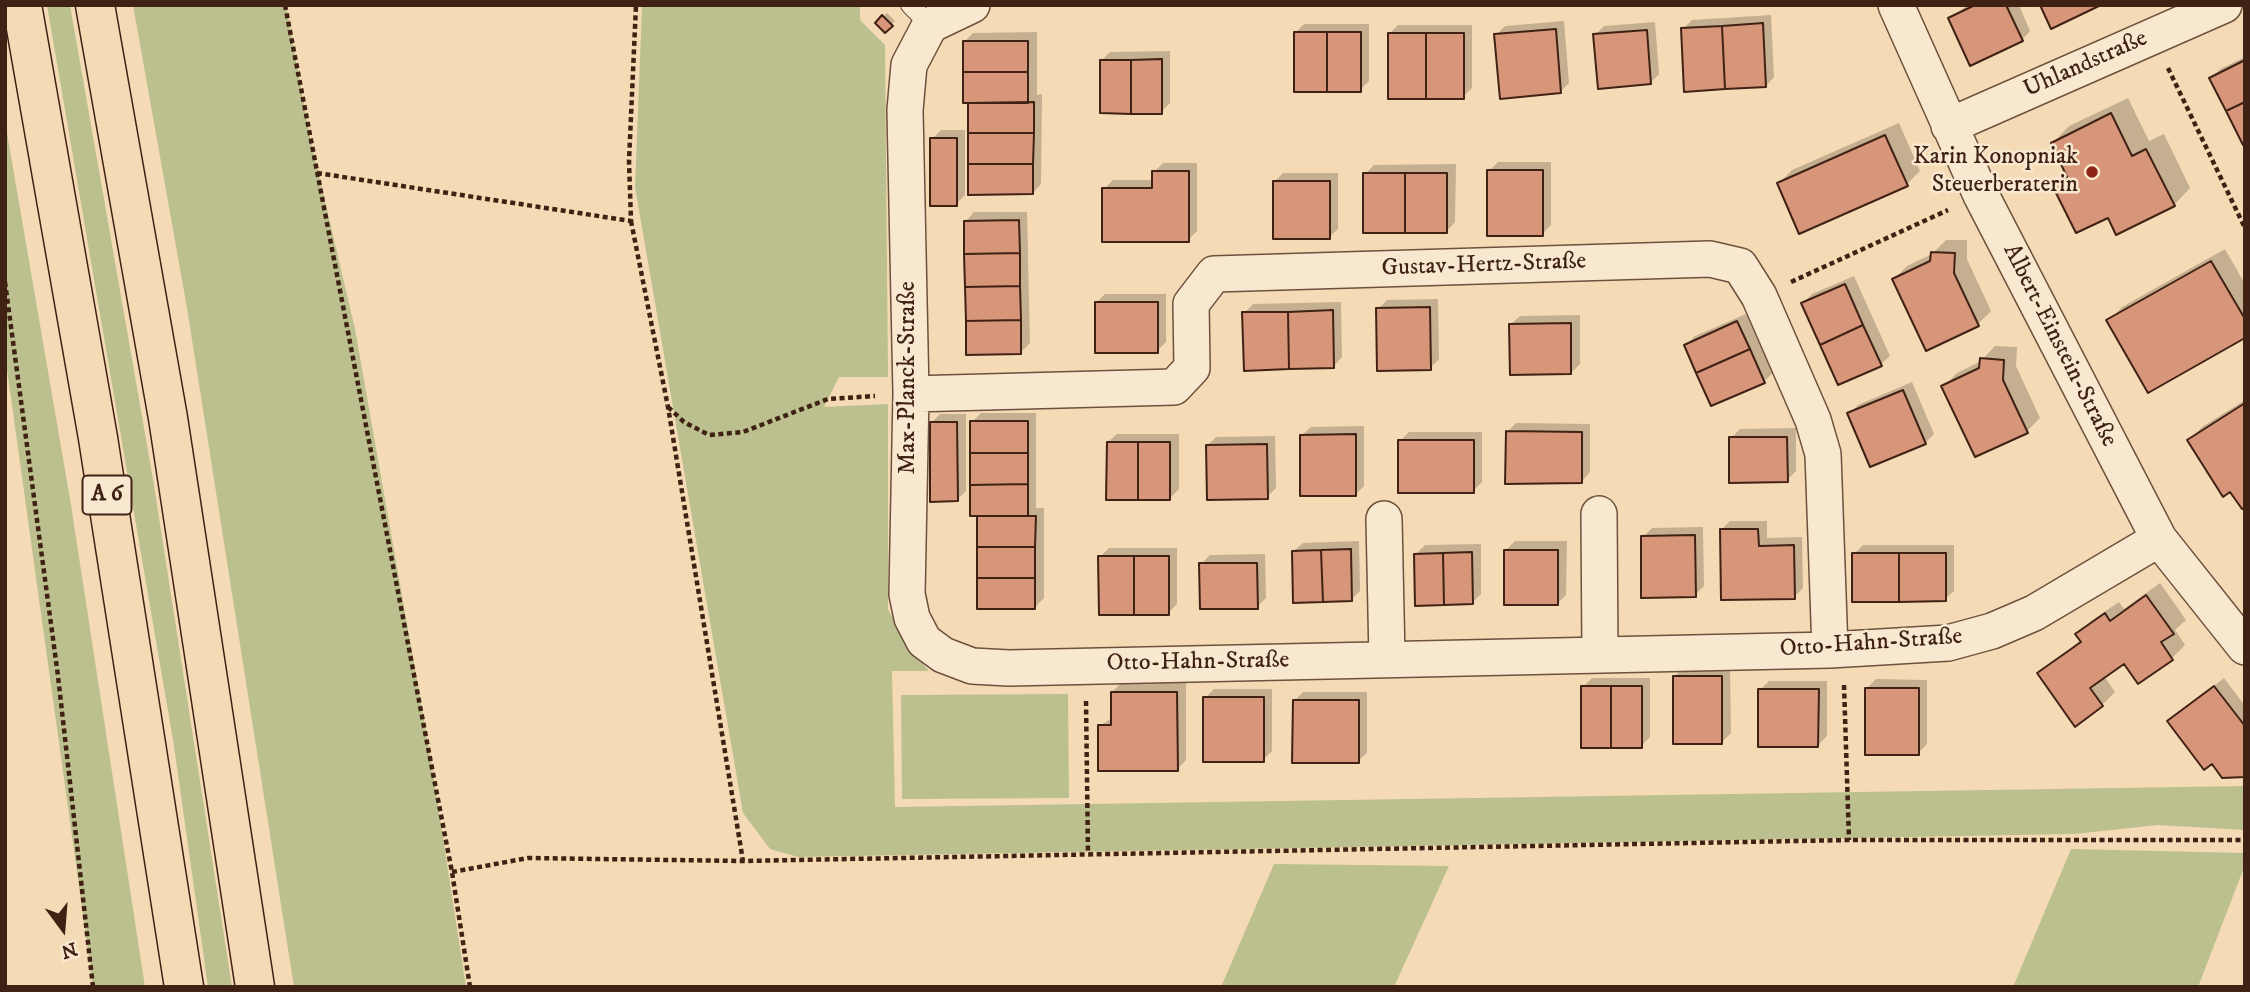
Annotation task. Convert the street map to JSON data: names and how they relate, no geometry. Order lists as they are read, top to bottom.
{
  "streets": {
    "highway": ["A 6"],
    "street": [
      "Uhlandstraße",
      "Gustav-Hertz-Straße",
      "Albert-Einstein-Straße",
      "Max-Planck-Straße",
      "Otto-Hahn-Straße"
    ]
  },
  "crossings": [
    ["Uhlandstraße", "Albert-Einstein-Straße"],
    ["Gustav-Hertz-Straße", "Max-Planck-Straße"],
    ["Gustav-Hertz-Straße", "Otto-Hahn-Straße"],
    ["Albert-Einstein-Straße", "Otto-Hahn-Straße"],
    ["Max-Planck-Straße", "Otto-Hahn-Straße"]
  ],
  "places": ["Karin Konopniak Steuerberaterin"],
  "north": "bottom"
}
